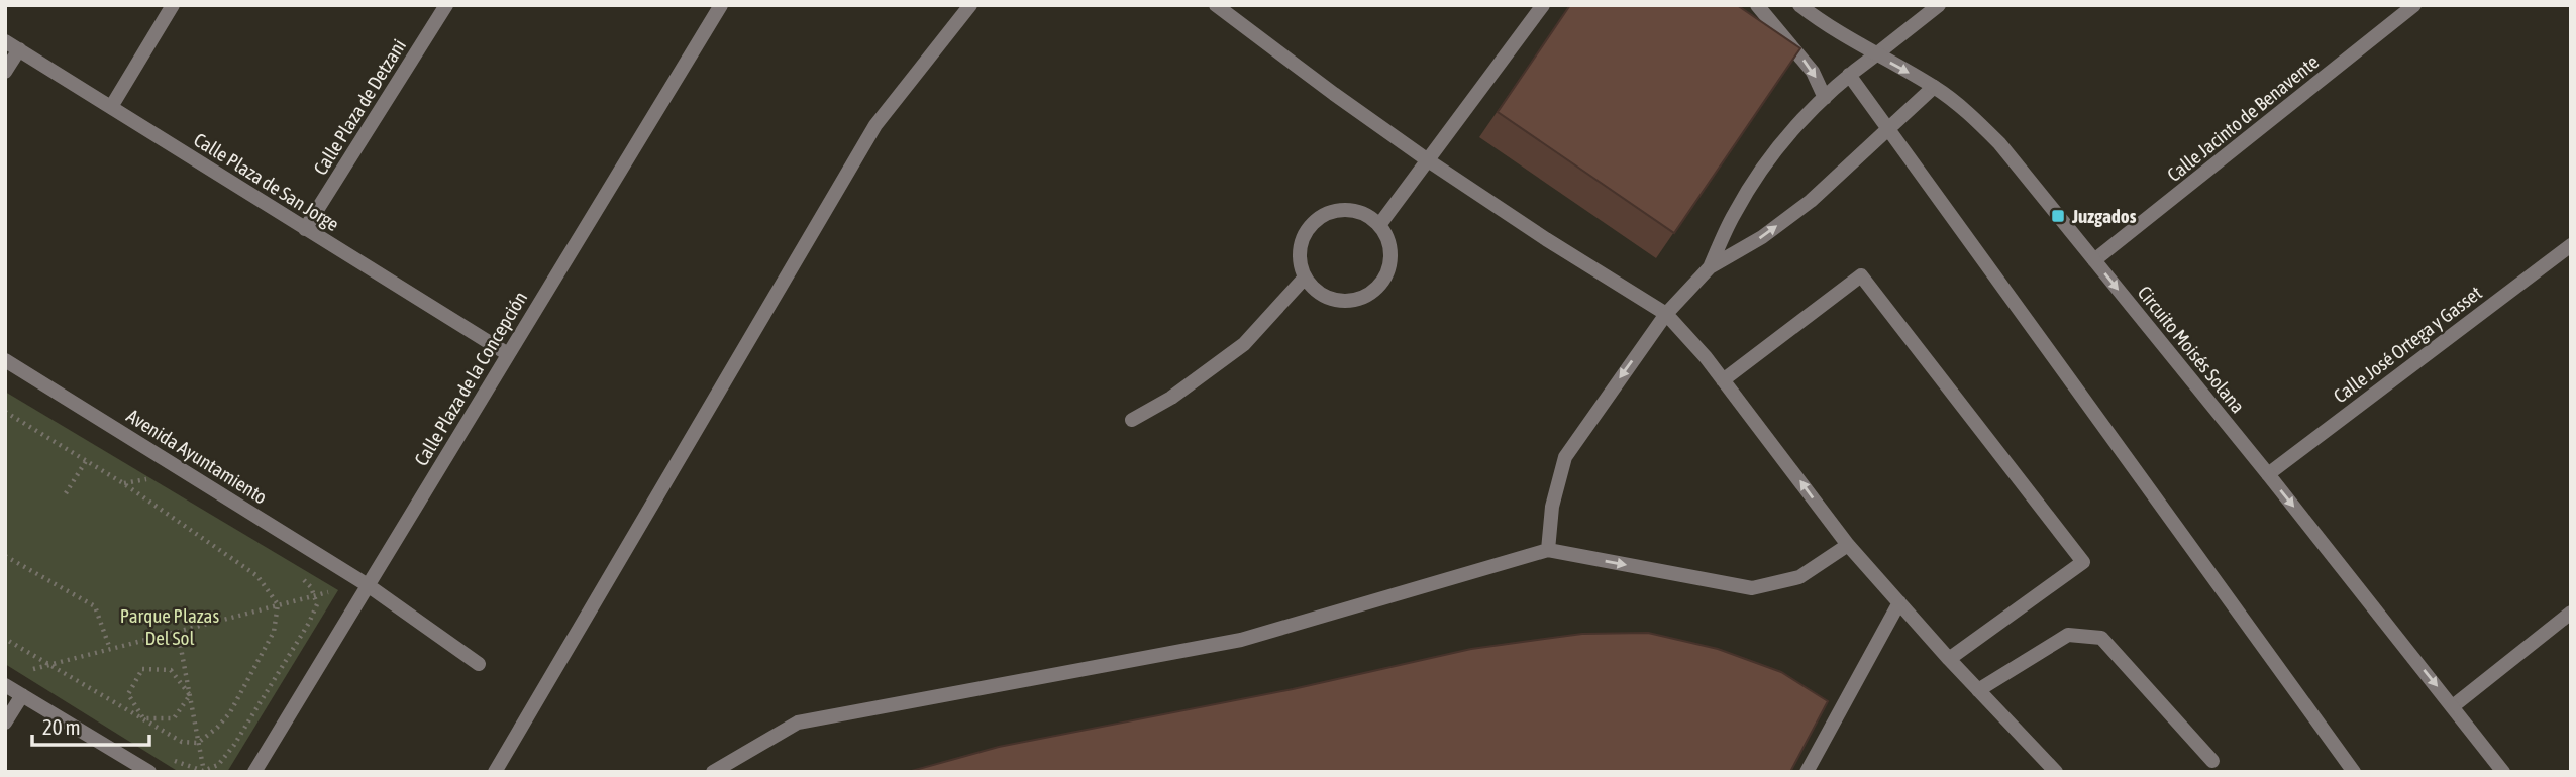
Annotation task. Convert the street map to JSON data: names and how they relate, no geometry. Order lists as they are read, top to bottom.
{
  "streets": {
    "street": [
      "Calle Plaza de Detzani",
      "Calle Jacinto de Benavente",
      "Calle Plaza de San Jorge",
      "Calle José Ortega y Gasset",
      "Circuito Moisés Solana",
      "Calle Plaza de la Concepción",
      "Avenida Ayuntamiento"
    ]
  },
  "crossings": [
    ["Calle Plaza de Detzani", "Calle Plaza de San Jorge"],
    ["Calle Jacinto de Benavente", "Circuito Moisés Solana"],
    ["Calle Plaza de San Jorge", "Calle Plaza de la Concepción"],
    ["Calle José Ortega y Gasset", "Circuito Moisés Solana"],
    ["Calle Plaza de la Concepción", "Avenida Ayuntamiento"]
  ],
  "parks": ["Parque Plazas Del Sol"],
  "places": {
    "transit": ["Juzgados"]
  },
  "scale_bar": "20 m"
}
